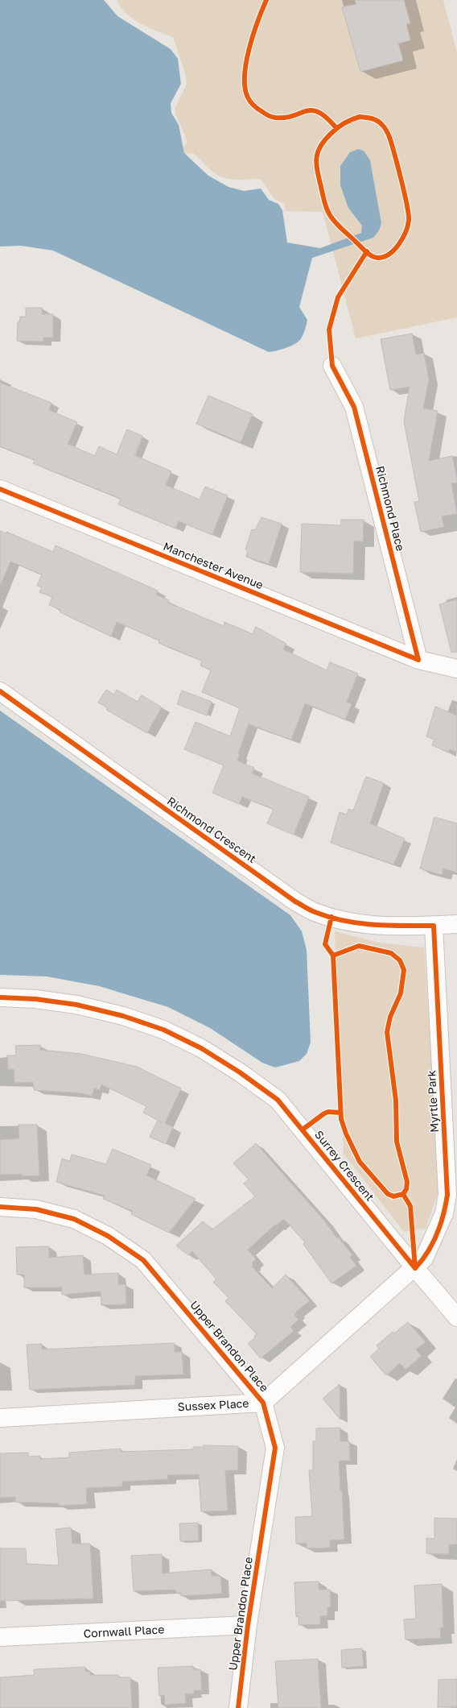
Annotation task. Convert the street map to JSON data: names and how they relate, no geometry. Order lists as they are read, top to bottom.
{
  "streets": {
    "street": [
      "Richmond Place",
      "Manchester Avenue",
      "Richmond Crescent",
      "Myrtle Park",
      "Surrey Crescent",
      "Upper Brandon Place",
      "Sussex Place",
      "Cornwall Place"
    ]
  },
  "crossings": [
    ["Richmond Place", "Manchester Avenue"],
    ["Richmond Crescent", "Myrtle Park"],
    ["Myrtle Park", "Surrey Crescent"],
    ["Myrtle Park", "Sussex Place"],
    ["Surrey Crescent", "Sussex Place"],
    ["Upper Brandon Place", "Sussex Place"],
    ["Upper Brandon Place", "Cornwall Place"]
  ]
}
